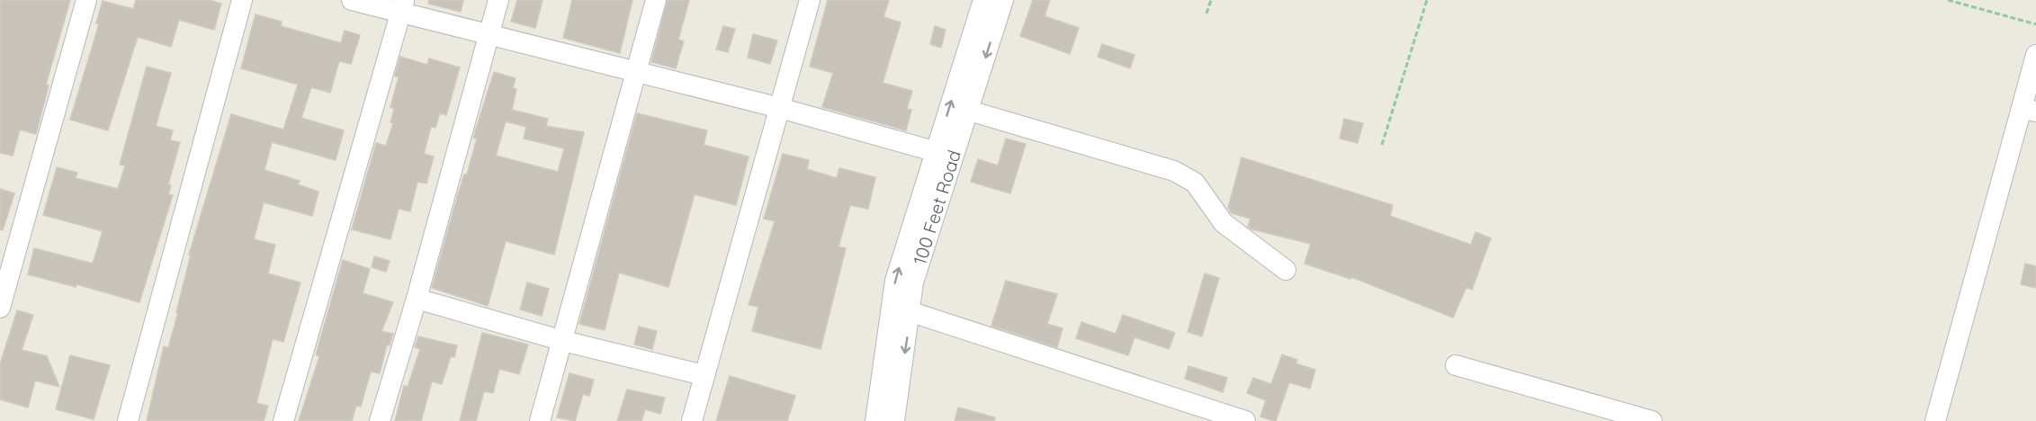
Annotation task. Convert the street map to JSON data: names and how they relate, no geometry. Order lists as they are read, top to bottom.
{
  "streets": {
    "street": ["100 Feet Road"]
  }
}
